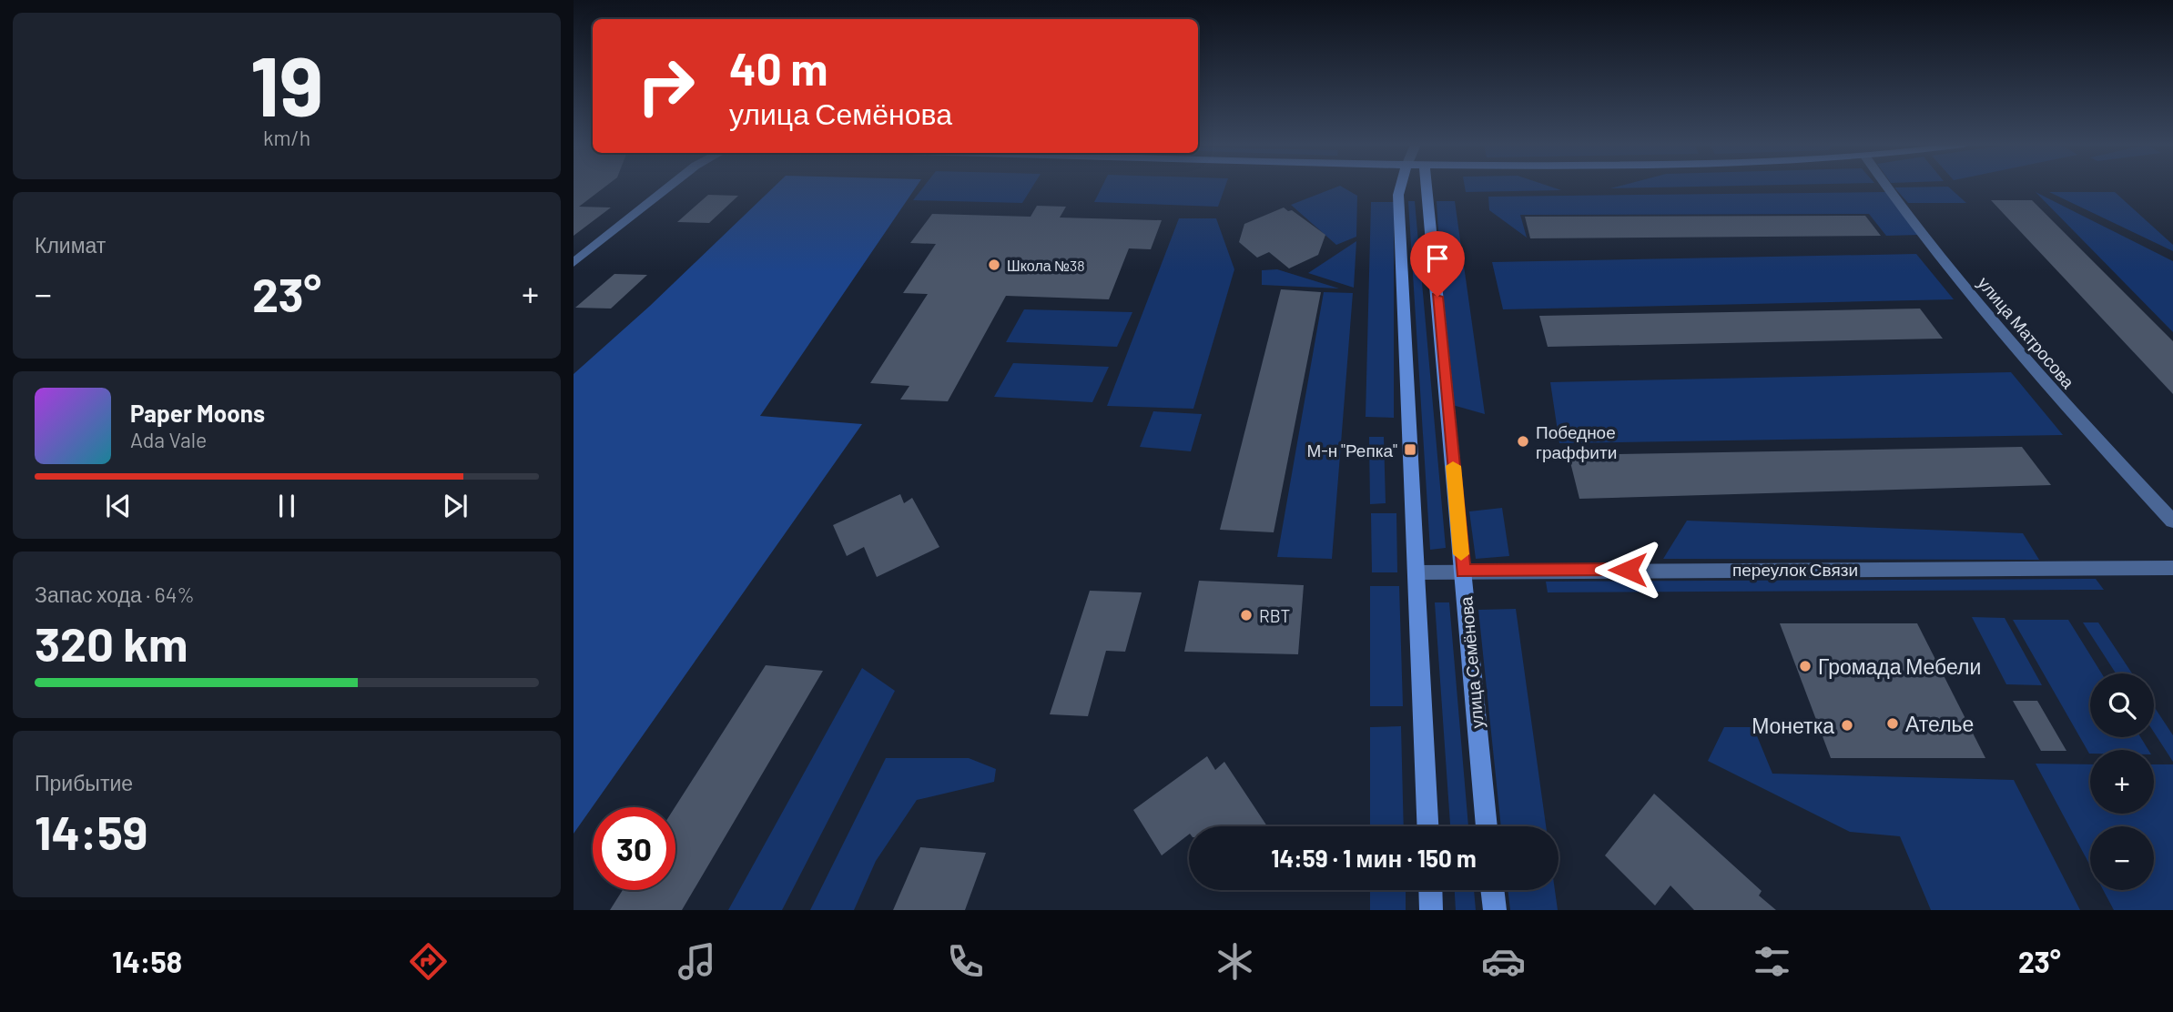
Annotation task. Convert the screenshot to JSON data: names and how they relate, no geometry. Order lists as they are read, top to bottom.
{
  "streets": {
    "street": ["улица Матросова", "переулок Связи", "улица Семёнова"]
  },
  "crossings": [
    ["переулок Связи", "улица Семёнова"]
  ],
  "places": {
    "other": [
      "Школа №38",
      "Победное граффити",
      "RBT",
      "Громада Мебели",
      "Ателье",
      "Монетка"
    ],
    "transit": ["М-н \"Репка\""]
  },
  "page": {
    "tile": [
      ["19", "km/h"],
      "Климат",
      ["Запас хода · 64%", "320 km"],
      ["Прибытие", "14:59"]
    ],
    "turn": ["40 m", "улица Семёнова"],
    "heat": ["−", "23°", "+"],
    "song": ["Paper Moons", "Ada Vale"],
    "map_buttons": ["+", "−"],
    "limit": "30",
    "trip": "14:59 · 1 мин · 150 m",
    "tabs": ["14:58", "23°"]
  }
}
